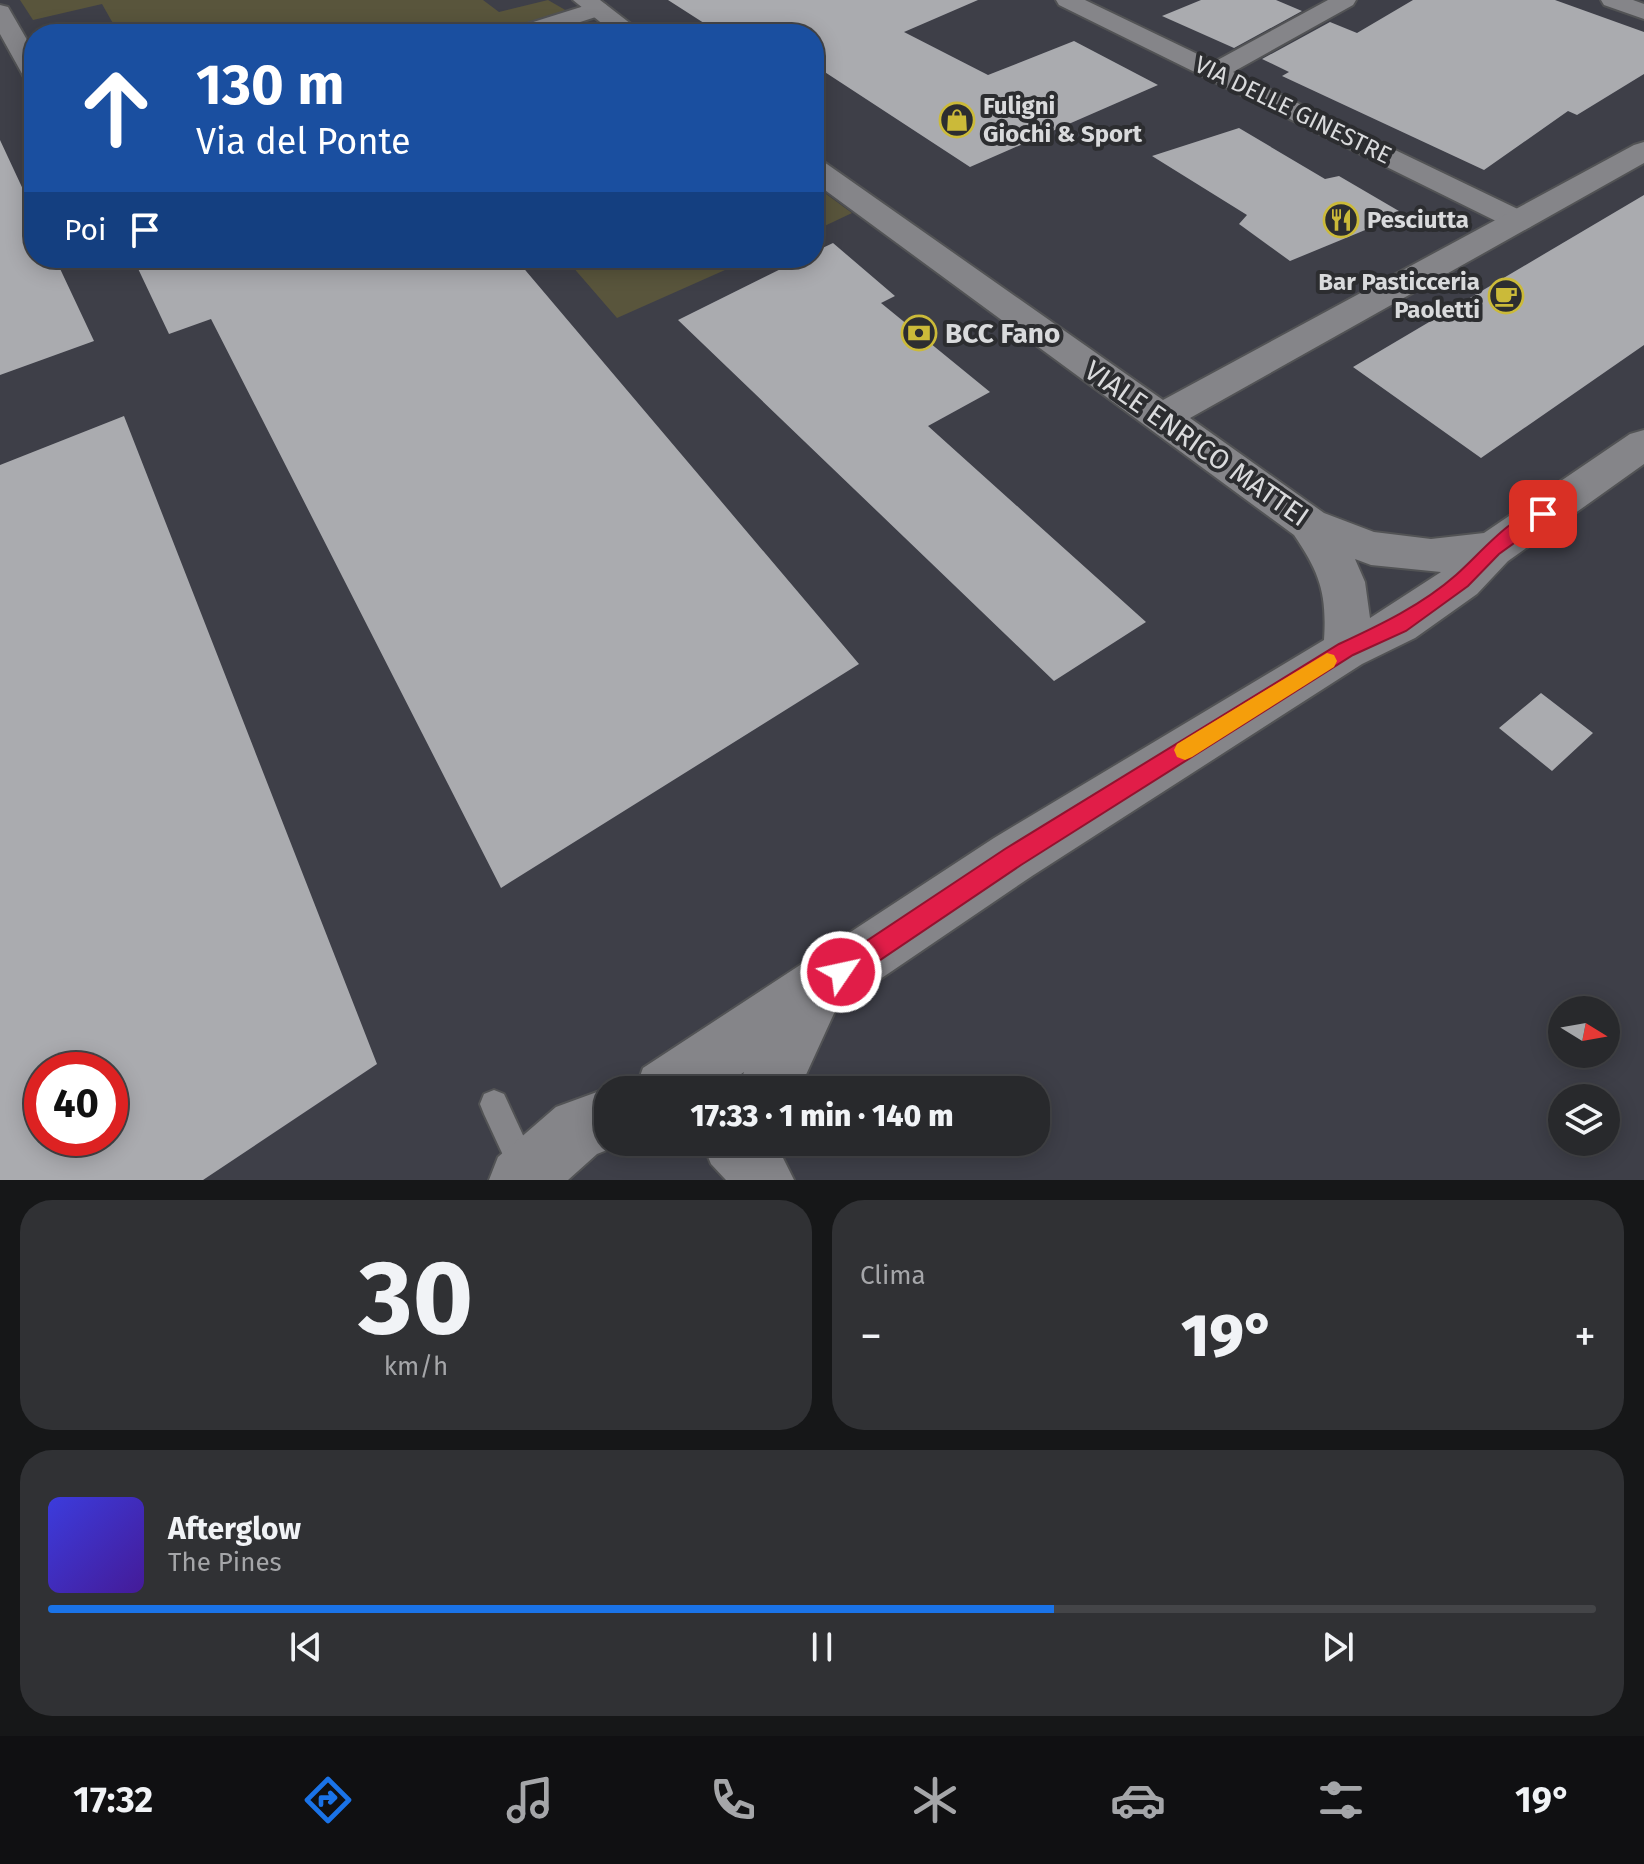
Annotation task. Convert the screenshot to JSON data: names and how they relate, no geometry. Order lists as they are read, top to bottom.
{
  "streets": {
    "street": ["VIA DELLE GINESTRE", "VIALE ENRICO MATTEI"]
  },
  "places": {
    "shop": ["Fuligni Giochi & Sport"],
    "restaurant": ["Pesciutta"],
    "cafe": ["Bar Pasticceria Paoletti"],
    "bank": ["BCC Fano"]
  },
  "north": "right",
  "page": {
    "turn": ["130 m", "Via del Ponte"],
    "then": "Poi",
    "limit": "40",
    "trip": "17:33 · 1 min · 140 m",
    "tile": [
      ["30", "km/h"],
      "Clima"
    ],
    "heat": ["−", "19°", "+"],
    "song": ["Afterglow", "The Pines"],
    "tabs": ["17:32", "19°"]
  }
}
